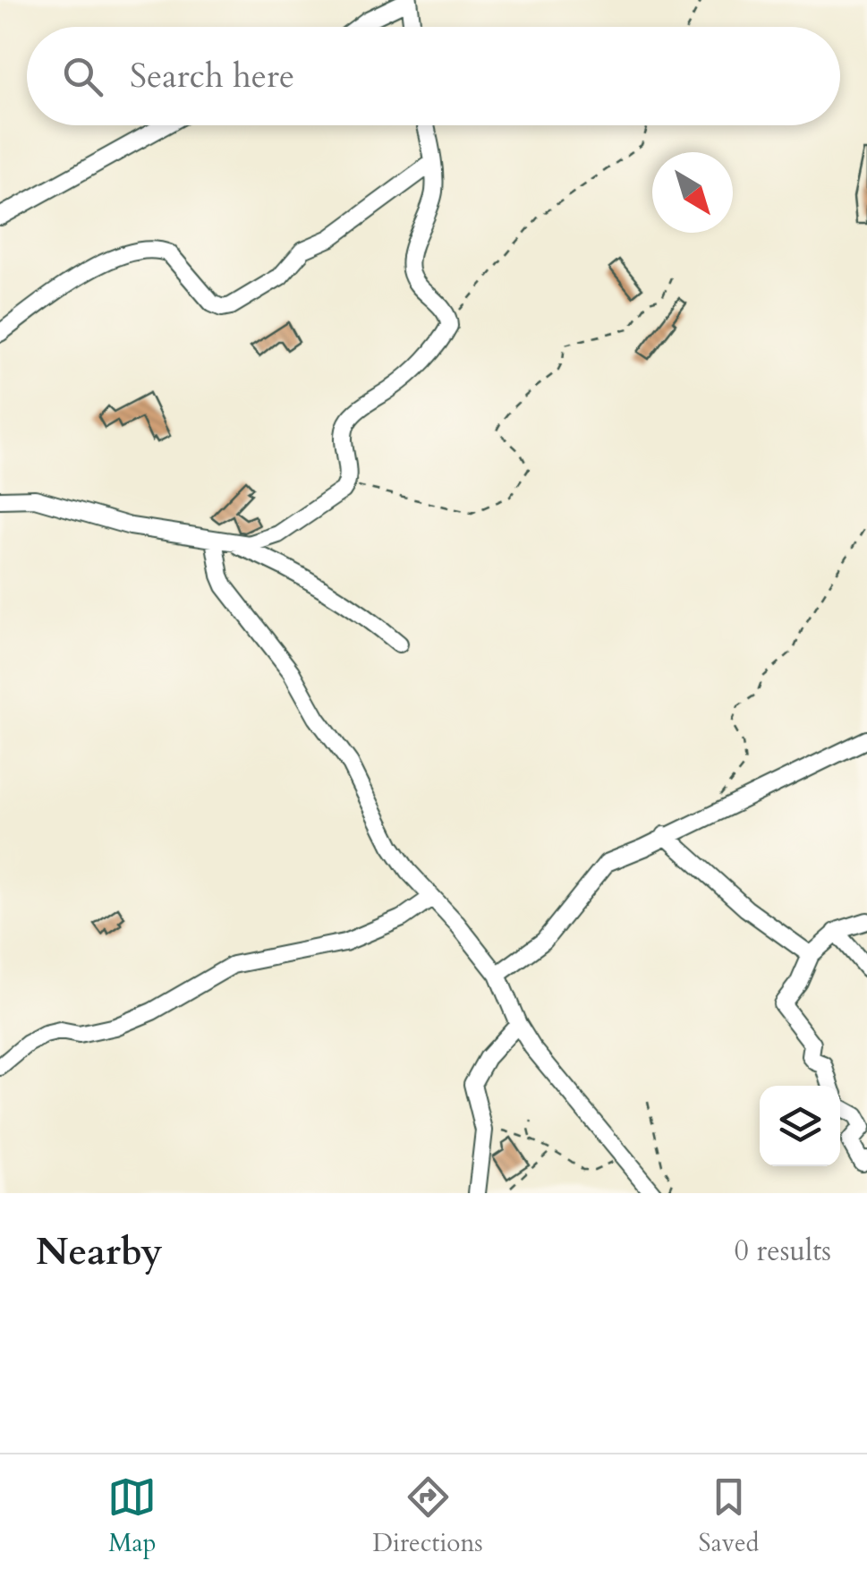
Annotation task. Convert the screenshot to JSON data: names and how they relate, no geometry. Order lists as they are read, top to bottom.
{
  "north": "bottom right",
  "page": {
    "search": "Search here",
    "heading": ["Nearby", "0 results"],
    "nav": ["Map", "Directions", "Saved"]
  }
}
